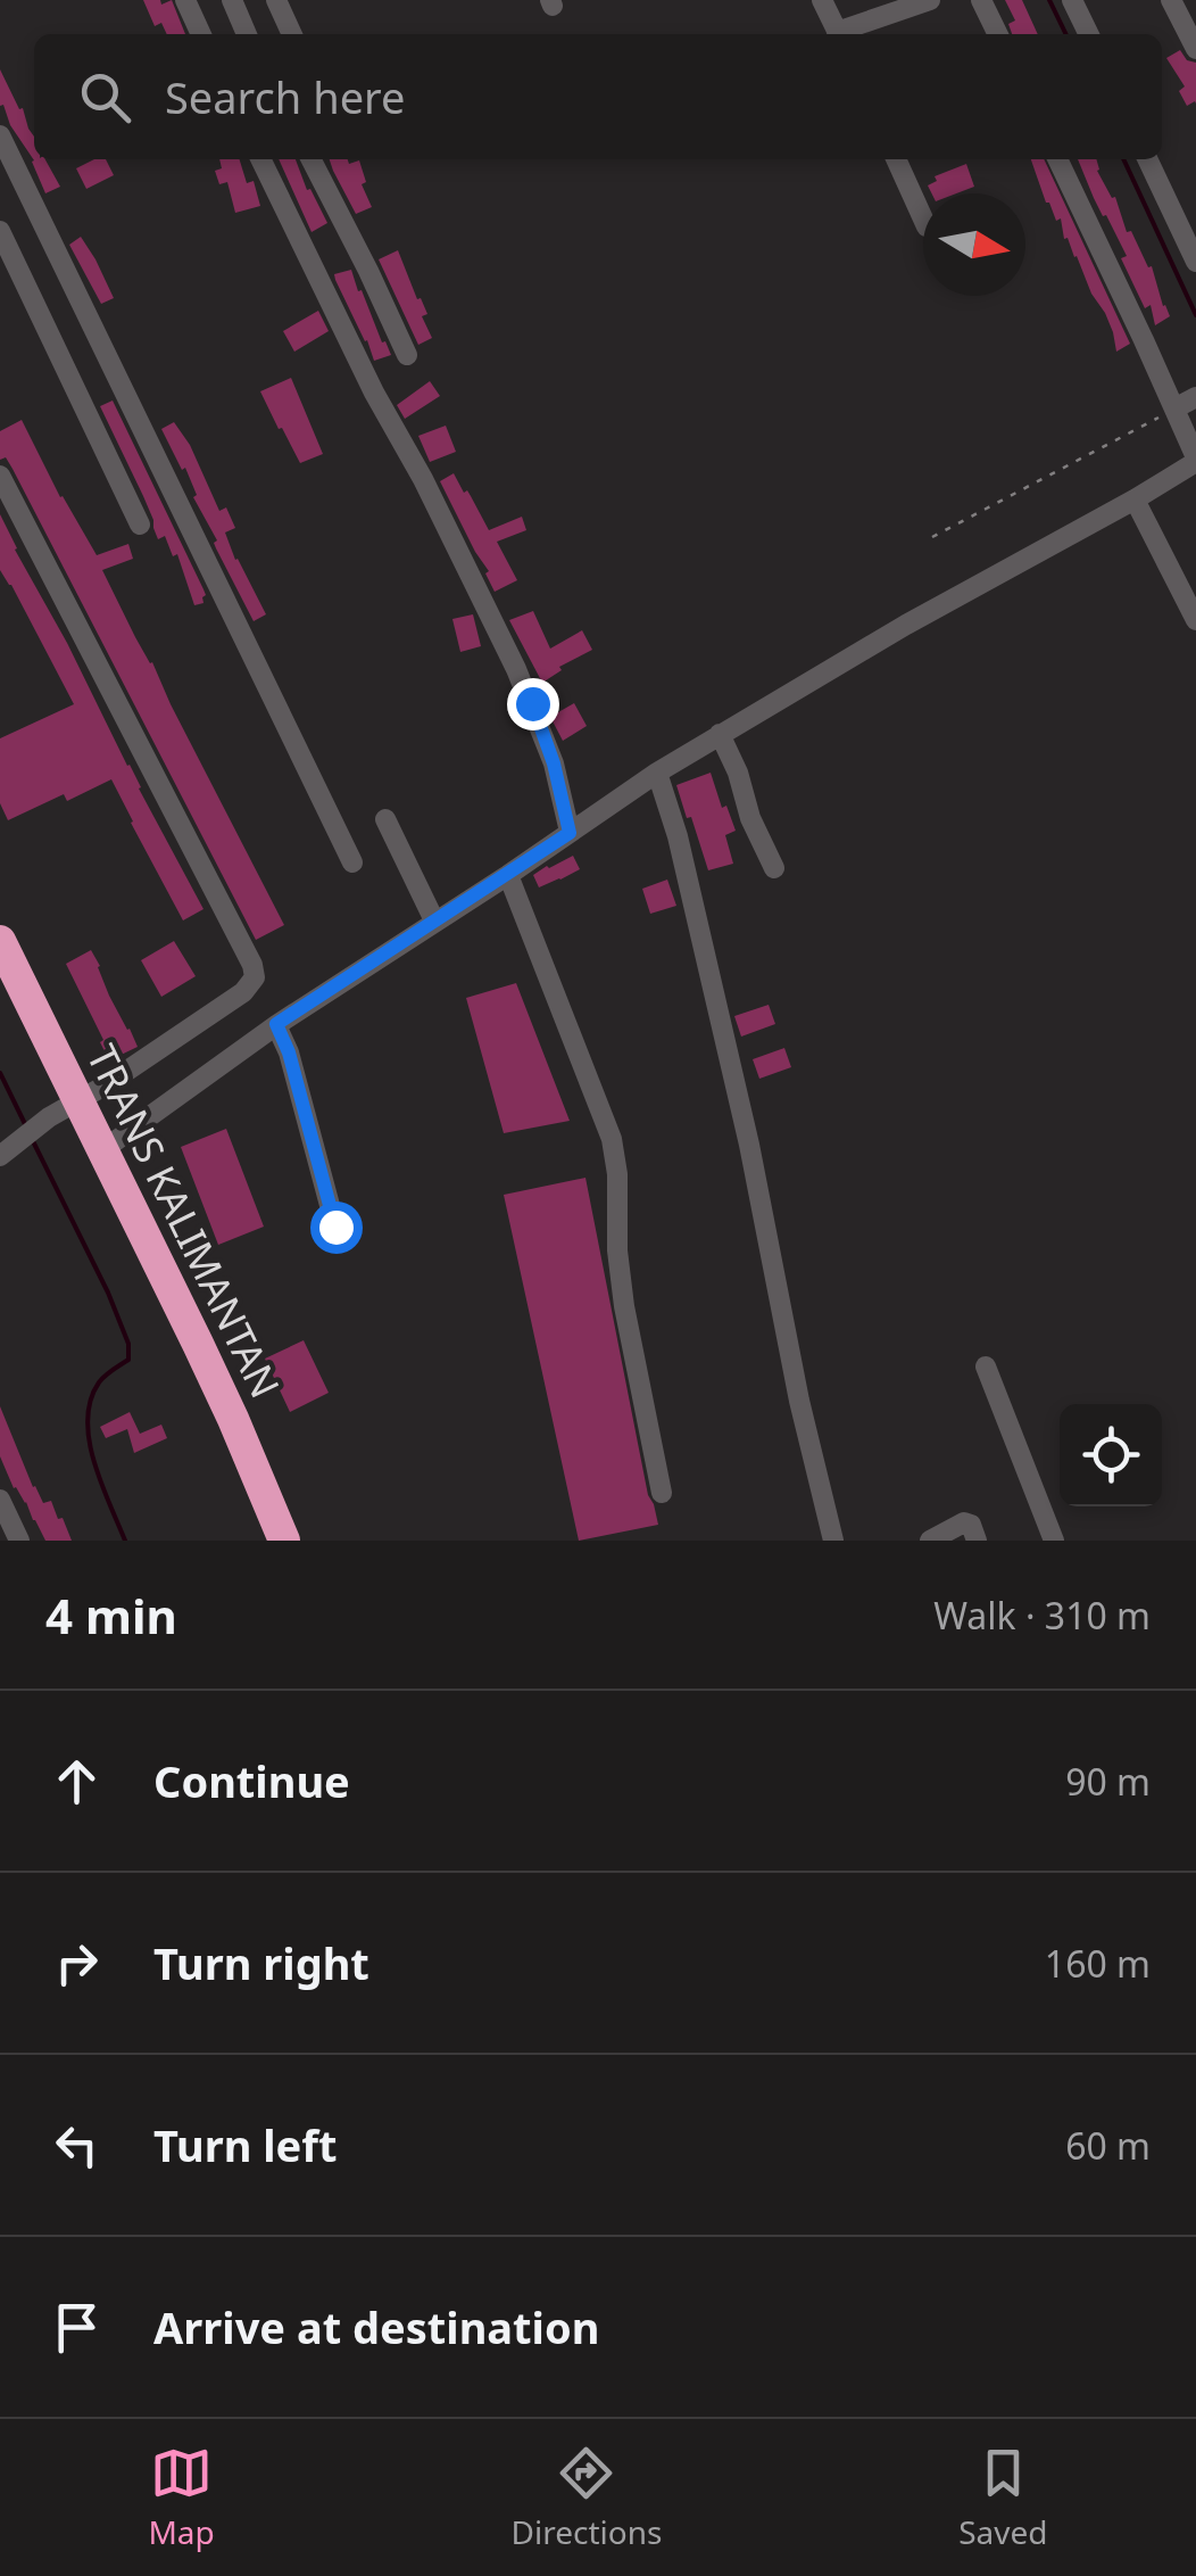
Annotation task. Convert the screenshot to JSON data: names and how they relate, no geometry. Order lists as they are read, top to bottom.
{
  "streets": {
    "highway": ["TRANS KALIMANTAN"]
  },
  "north": "right",
  "page": {
    "search": "Search here",
    "heading": ["4 min", "Walk · 310 m"],
    "list": [
      ["Continue", "90 m"],
      ["Turn right", "160 m"],
      ["Turn left", "60 m"],
      "Arrive at destination"
    ],
    "nav": ["Map", "Directions", "Saved"]
  }
}
